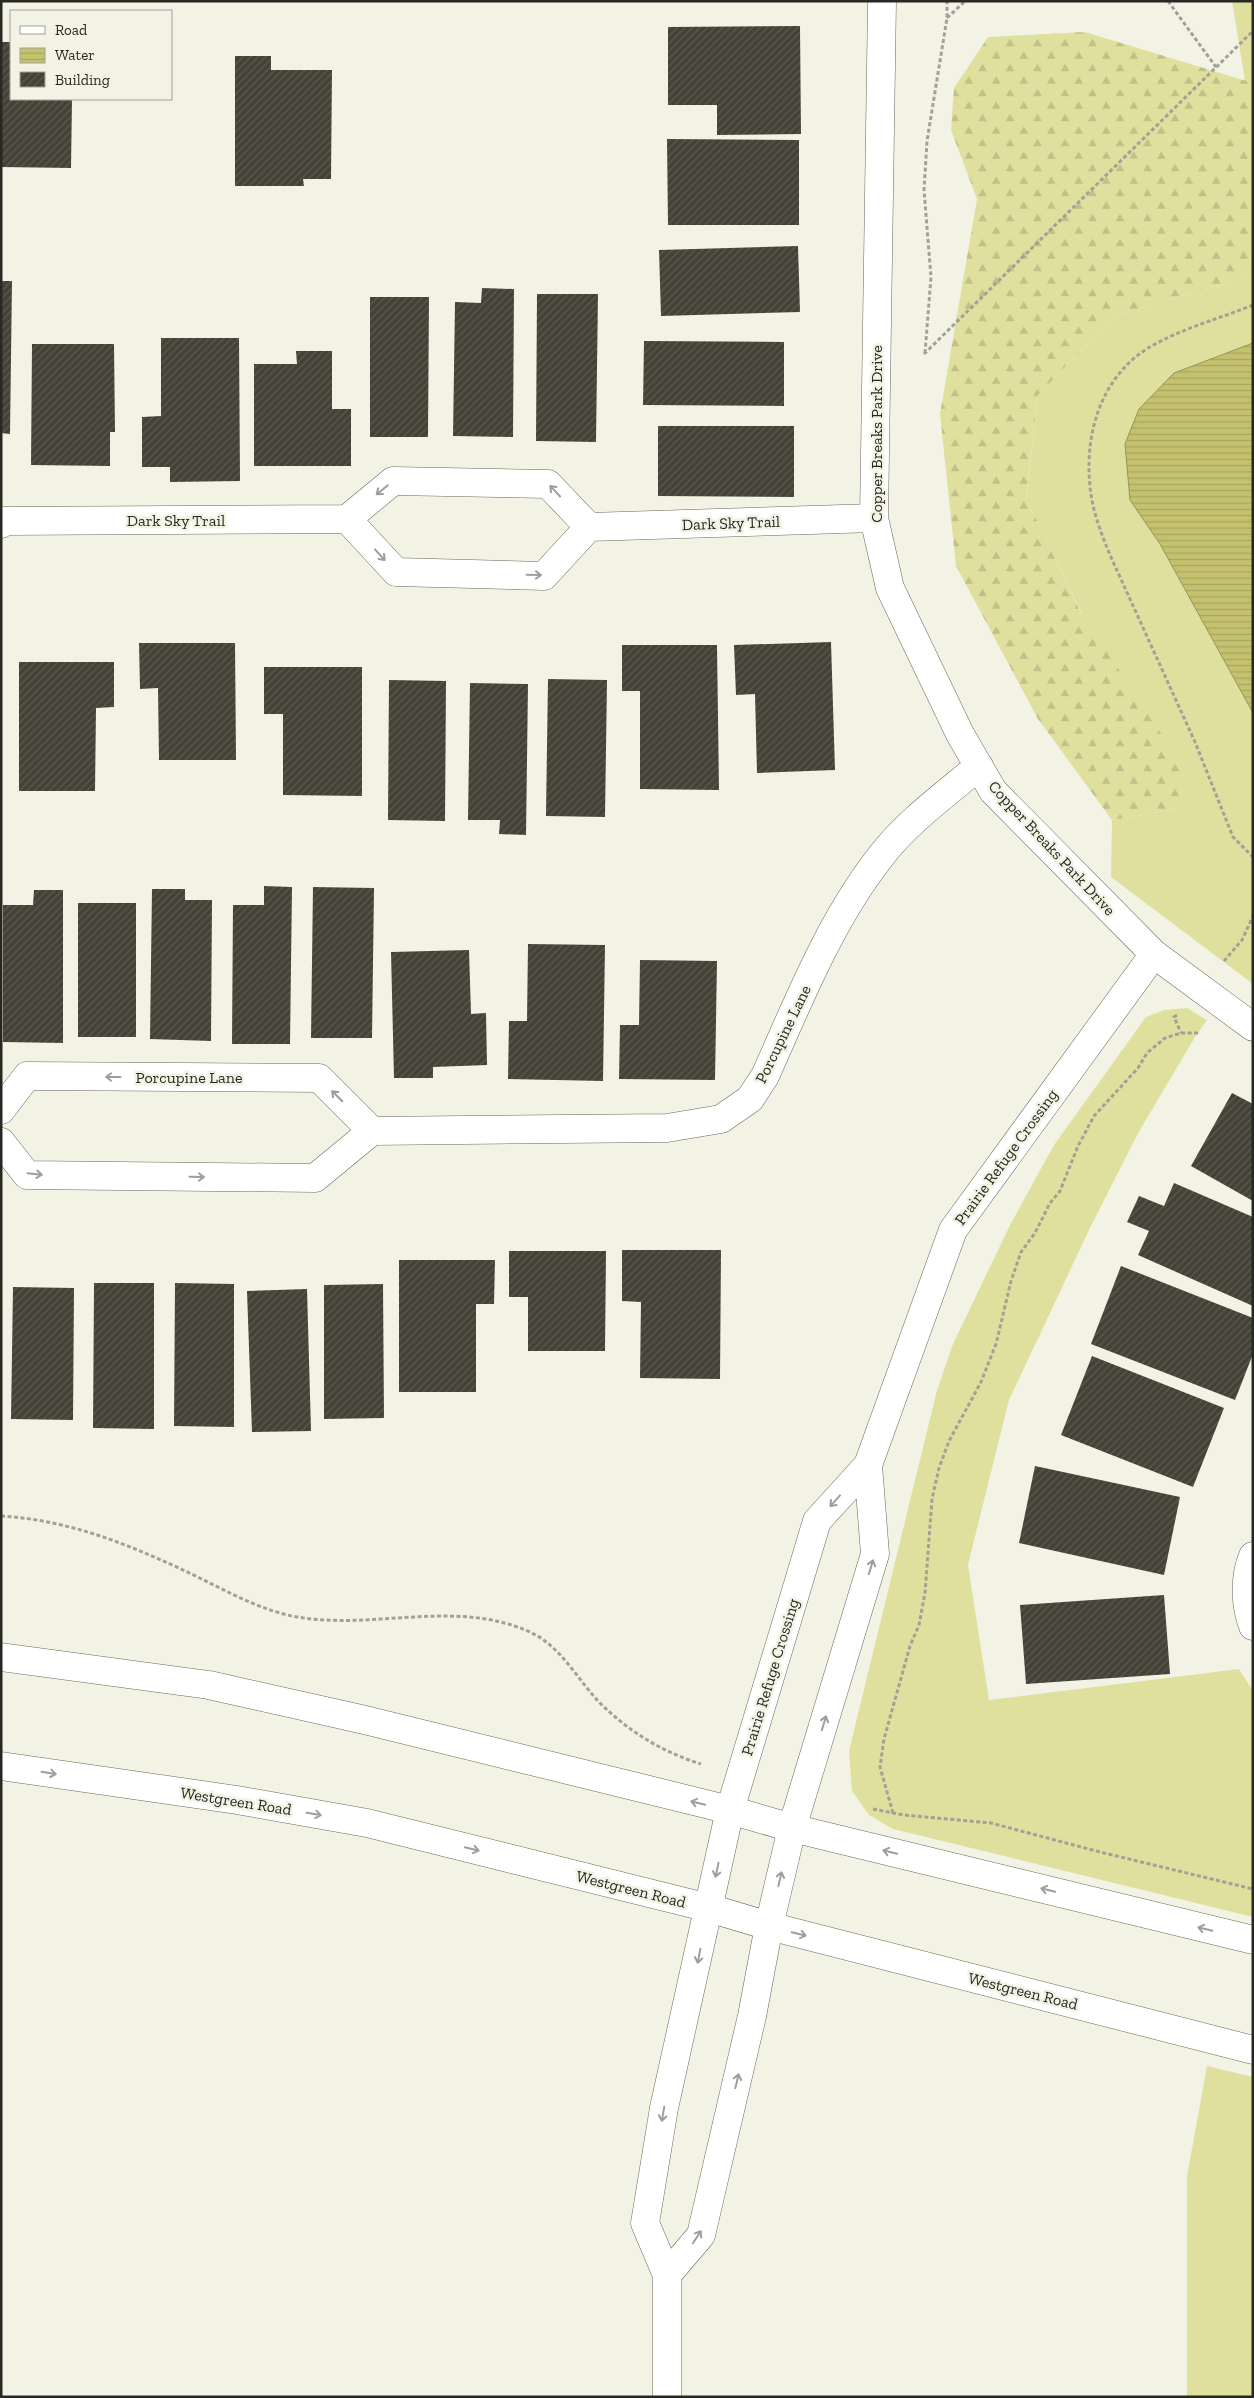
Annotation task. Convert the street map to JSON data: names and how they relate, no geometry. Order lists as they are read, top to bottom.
{
  "streets": {
    "street": [
      "Copper Breaks Park Drive",
      "Dark Sky Trail",
      "Porcupine Lane",
      "Prairie Refuge Crossing",
      "Westgreen Road"
    ]
  },
  "crossings": [
    ["Copper Breaks Park Drive", "Dark Sky Trail"],
    ["Copper Breaks Park Drive", "Porcupine Lane"],
    ["Copper Breaks Park Drive", "Prairie Refuge Crossing"],
    ["Prairie Refuge Crossing", "Westgreen Road"]
  ],
  "legend": ["Road", "Water", "Building"]
}
